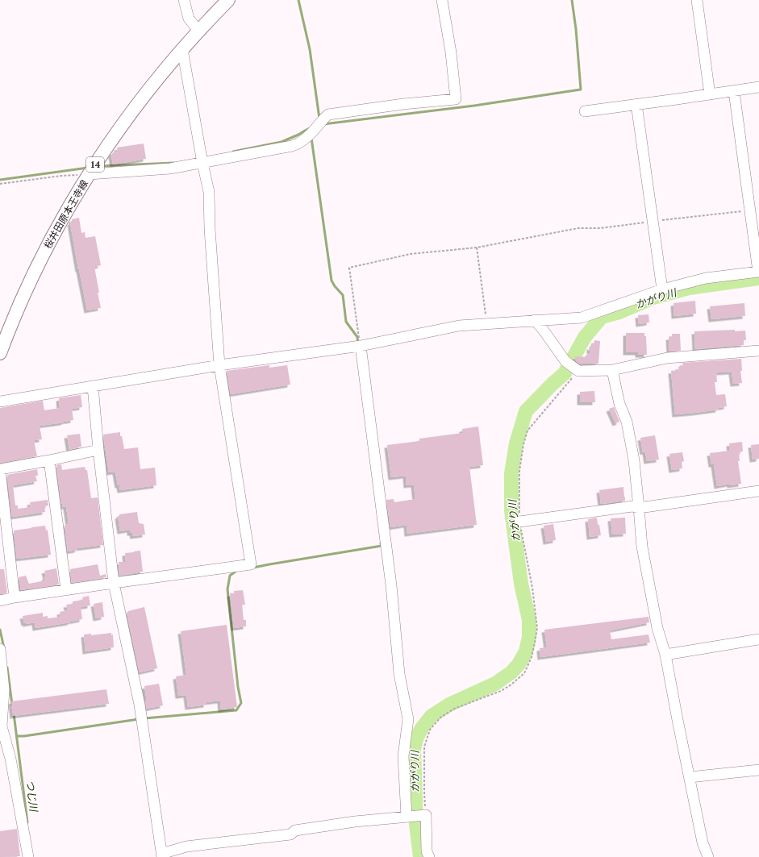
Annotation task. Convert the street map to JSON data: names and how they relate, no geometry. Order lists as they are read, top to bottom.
{
  "streets": {
    "main road": ["14", "桜井田原本王寺線"]
  },
  "water": ["かがり川", "つじ川"]
}
